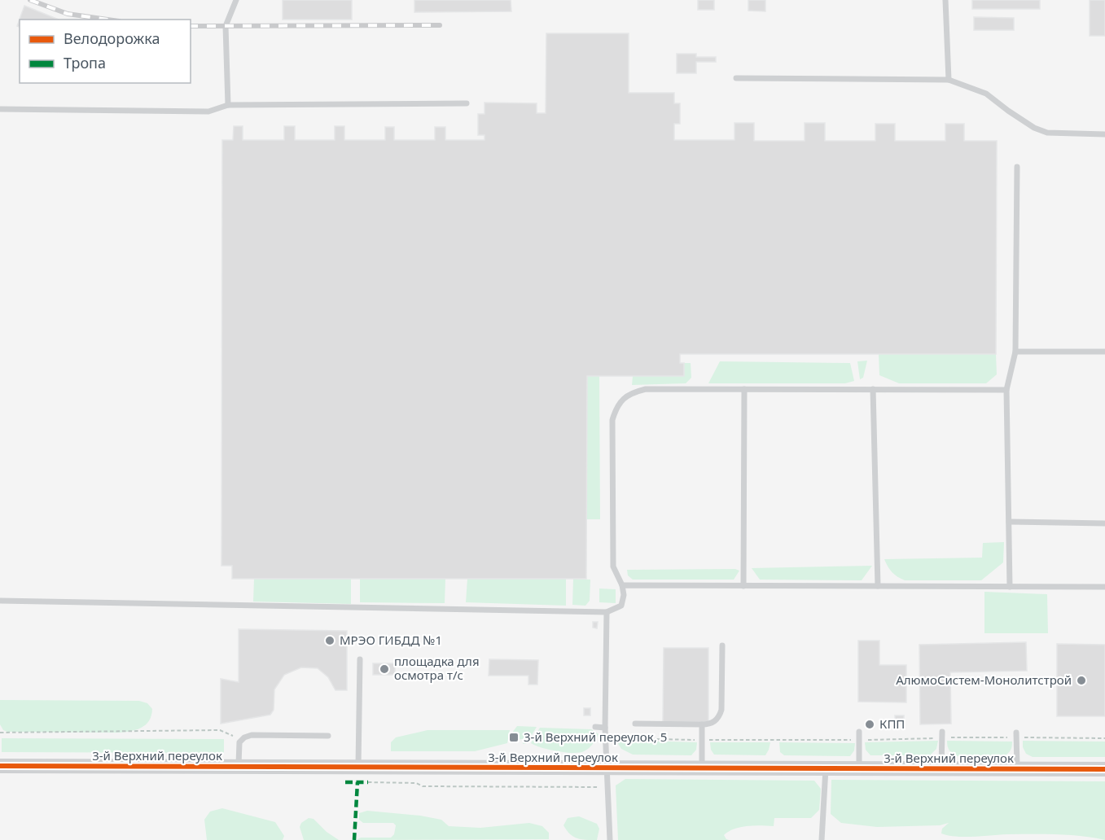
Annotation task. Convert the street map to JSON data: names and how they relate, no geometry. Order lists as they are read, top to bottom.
{
  "streets": {
    "street": ["3-й Верхний переулок"]
  },
  "places": {
    "other": [
      "МРЭО ГИБДД №1",
      "площадка для осмотра т/с",
      "АлюмоСистем-Монолитстрой",
      "КПП"
    ],
    "transit": ["3-й Верхний переулок, 5"]
  },
  "legend": ["Велодорожка", "Тропа"]
}
